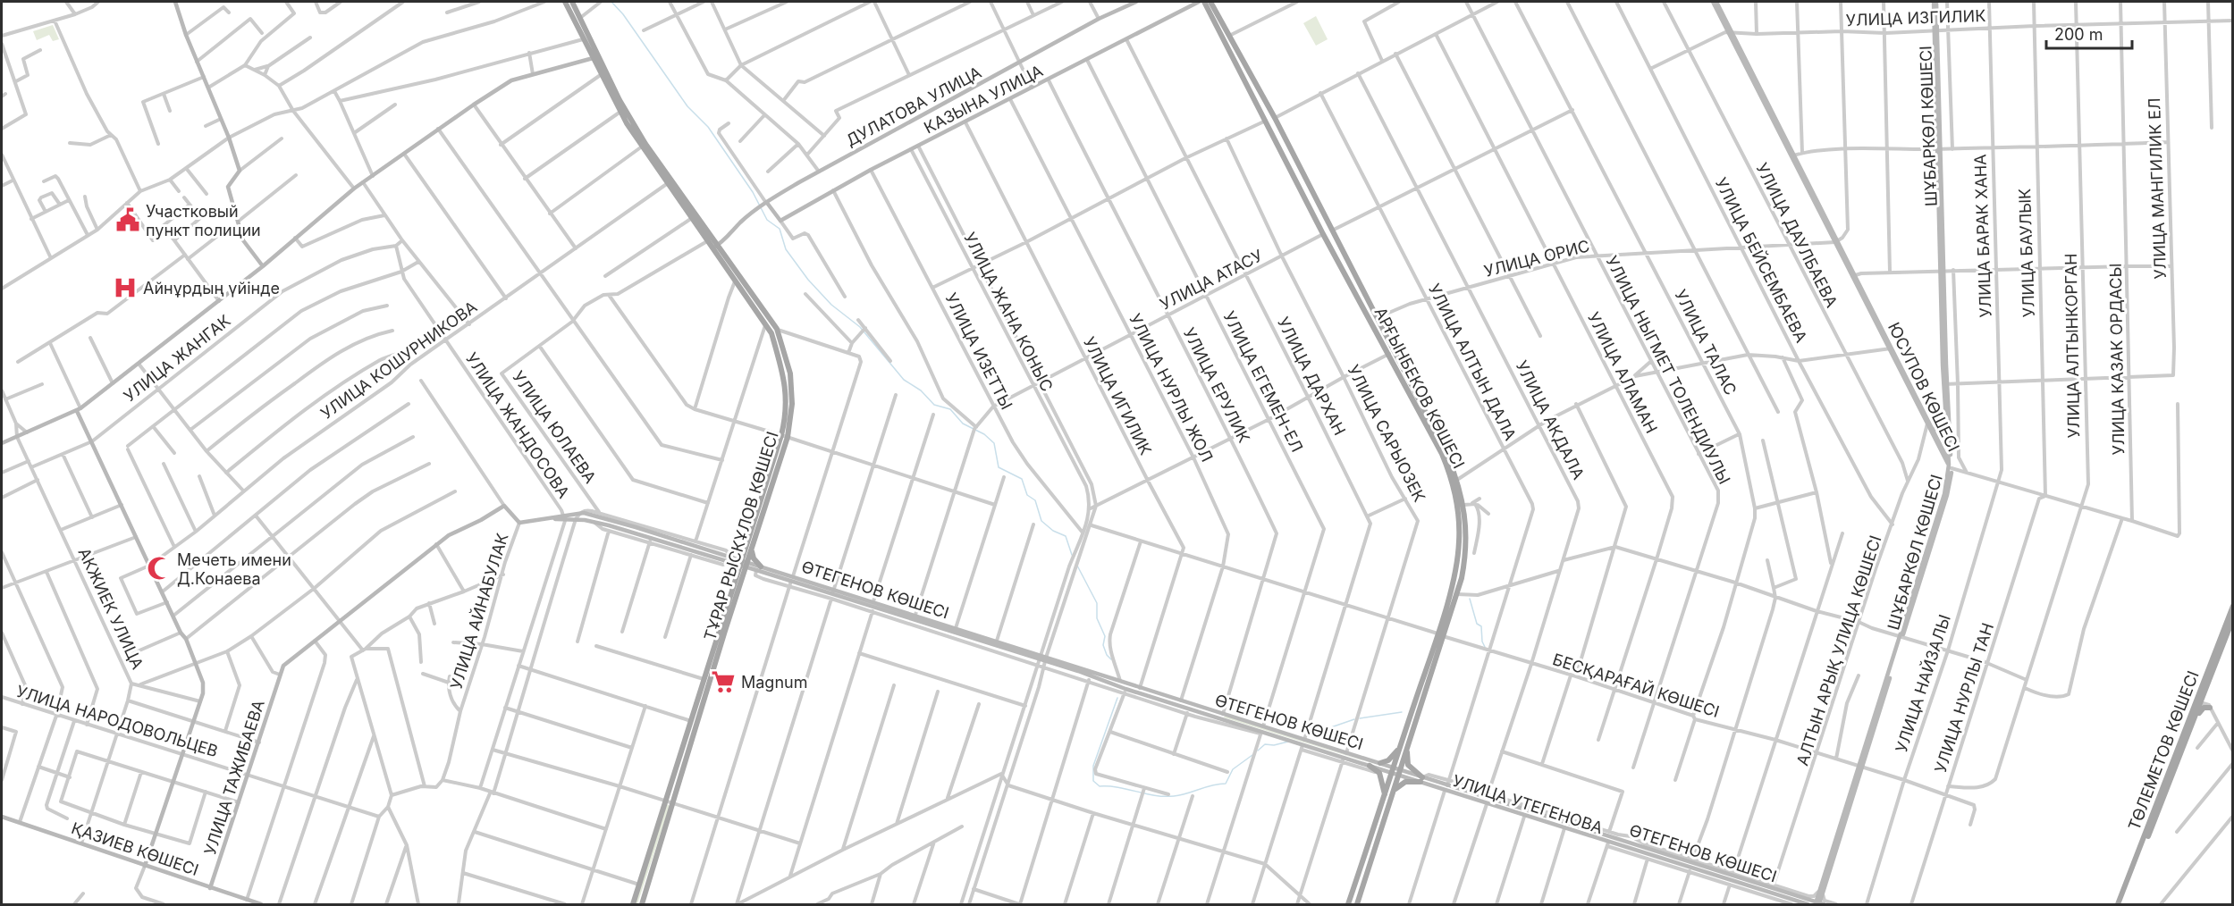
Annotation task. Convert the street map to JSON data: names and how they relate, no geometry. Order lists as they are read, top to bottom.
{
  "streets": {
    "main road": ["АРҒЫНБЕКОВ КӨШЕСІ", "ТҰРАР РЫСКҰЛОВ КӨШЕСІ", "ТӨЛЕМЕТОВ КӨШЕСІ"],
    "street": [
      "УЛИЦА ИЗГИЛИК",
      "КАЗЫНА УЛИЦА",
      "ДУЛАТОВА УЛИЦА",
      "ШҰБАРКӨЛ КӨШЕСІ",
      "УЛИЦА МАНГИЛИК ЕЛ",
      "УЛИЦА ДАУЛБАЕВА",
      "УЛИЦА БАРАК ХАНА",
      "УЛИЦА БАУЛЫК",
      "УЛИЦА ОРИС",
      "УЛИЦА БЕЙСЕМБАЕВА",
      "УЛИЦА АТАСУ",
      "УЛИЦА ЖАНА КОНЫС",
      "УЛИЦА ТАЛАС",
      "УЛИЦА АЛТЫНКОРГАН",
      "УЛИЦА ИЗЕТТЫ",
      "УЛИЦА ЖАНГАК",
      "УЛИЦА КАЗАК ОРДАСЫ",
      "УЛИЦА КОШУРНИКОВА",
      "УЛИЦА АЛТЫН ДАЛА",
      "УЛИЦА НЫГМЕТ ТОЛЕНДИУЛЫ",
      "УЛИЦА АЛАМАН",
      "УЛИЦА ДАРХАН",
      "УЛИЦА ЕГЕМЕН-ЕЛ",
      "УЛИЦА ЕРУЛИК",
      "ЮСУПОВ КӨШЕСІ",
      "УЛИЦА НУРЛЫ ЖОЛ",
      "УЛИЦА ИГИЛИК",
      "УЛИЦА АКДАЛА",
      "УЛИЦА ЖАНДОСОВА",
      "УЛИЦА ЮЛАЕВА",
      "УЛИЦА САРЫОЗЕК",
      "ӨТЕГЕНОВ КӨШЕСІ",
      "АКЖИЕК УЛИЦА",
      "УЛИЦА АЙНАБУЛАК",
      "АЛТЫН АРЫҚ УЛИЦА КӨШЕСІ",
      "УЛИЦА НАЙЗАЛЫ",
      "БЕСҚАРАҒАЙ КӨШЕСІ",
      "УЛИЦА НУРЛЫ ТАН",
      "УЛИЦА НАРОДОВОЛЬЦЕВ",
      "УЛИЦА ТАЖИБАЕВА",
      "УЛИЦА УТЕГЕНОВА",
      "ҚАЗИЕВ КӨШЕСІ"
    ]
  },
  "crossings": [
    ["УЛИЦА ИЗГИЛИК", "ШҰБАРКӨЛ КӨШЕСІ"],
    ["УЛИЦА ИЗГИЛИК", "УЛИЦА МАНГИЛИК ЕЛ"],
    ["УЛИЦА ИЗГИЛИК", "УЛИЦА БАРАК ХАНА"],
    ["УЛИЦА ИЗГИЛИК", "УЛИЦА БАУЛЫК"],
    ["УЛИЦА ИЗГИЛИК", "УЛИЦА АЛТЫНКОРГАН"],
    ["УЛИЦА ИЗГИЛИК", "УЛИЦА КАЗАК ОРДАСЫ"],
    ["УЛИЦА ИЗГИЛИК", "ЮСУПОВ КӨШЕСІ"],
    ["КАЗЫНА УЛИЦА", "УЛИЦА ЖАНА КОНЫС"],
    ["КАЗЫНА УЛИЦА", "УЛИЦА ИЗЕТТЫ"],
    ["КАЗЫНА УЛИЦА", "УЛИЦА ДАРХАН"],
    ["КАЗЫНА УЛИЦА", "УЛИЦА ЕГЕМЕН-ЕЛ"],
    ["КАЗЫНА УЛИЦА", "УЛИЦА ЕРУЛИК"],
    ["КАЗЫНА УЛИЦА", "УЛИЦА НУРЛЫ ЖОЛ"],
    ["КАЗЫНА УЛИЦА", "УЛИЦА ИГИЛИК"],
    ["ДУЛАТОВА УЛИЦА", "ТҰРАР РЫСКҰЛОВ КӨШЕСІ"],
    ["ШҰБАРКӨЛ КӨШЕСІ", "ЮСУПОВ КӨШЕСІ"],
    ["ШҰБАРКӨЛ КӨШЕСІ", "ӨТЕГЕНОВ КӨШЕСІ"],
    ["ШҰБАРКӨЛ КӨШЕСІ", "БЕСҚАРАҒАЙ КӨШЕСІ"],
    ["УЛИЦА МАНГИЛИК ЕЛ", "УЛИЦА КАЗАК ОРДАСЫ"],
    ["УЛИЦА ДАУЛБАЕВА", "УЛИЦА ОРИС"],
    ["УЛИЦА ДАУЛБАЕВА", "АЛТЫН АРЫҚ УЛИЦА КӨШЕСІ"],
    ["УЛИЦА БАРАК ХАНА", "УЛИЦА НАЙЗАЛЫ"],
    ["УЛИЦА БАУЛЫК", "УЛИЦА НУРЛЫ ТАН"],
    ["УЛИЦА ОРИС", "УЛИЦА БЕЙСЕМБАЕВА"],
    ["УЛИЦА ОРИС", "УЛИЦА ТАЛАС"],
    ["УЛИЦА ОРИС", "УЛИЦА АЛТЫН ДАЛА"],
    ["УЛИЦА ОРИС", "УЛИЦА НЫГМЕТ ТОЛЕНДИУЛЫ"],
    ["УЛИЦА ОРИС", "УЛИЦА АЛАМАН"],
    ["УЛИЦА ОРИС", "ЮСУПОВ КӨШЕСІ"],
    ["УЛИЦА ОРИС", "АРҒЫНБЕКОВ КӨШЕСІ"],
    ["УЛИЦА ОРИС", "УЛИЦА АКДАЛА"],
    ["УЛИЦА БЕЙСЕМБАЕВА", "АЛТЫН АРЫҚ УЛИЦА КӨШЕСІ"],
    ["УЛИЦА АТАСУ", "УЛИЦА ЖАНА КОНЫС"],
    ["УЛИЦА АТАСУ", "УЛИЦА ИЗЕТТЫ"],
    ["УЛИЦА АТАСУ", "УЛИЦА ДАРХАН"],
    ["УЛИЦА АТАСУ", "УЛИЦА ЕГЕМЕН-ЕЛ"],
    ["УЛИЦА АТАСУ", "УЛИЦА ЕРУЛИК"],
    ["УЛИЦА АТАСУ", "УЛИЦА НУРЛЫ ЖОЛ"],
    ["УЛИЦА АТАСУ", "АРҒЫНБЕКОВ КӨШЕСІ"],
    ["УЛИЦА АТАСУ", "УЛИЦА ИГИЛИК"],
    ["УЛИЦА АТАСУ", "УЛИЦА САРЫОЗЕК"],
    ["УЛИЦА ЖАНА КОНЫС", "ӨТЕГЕНОВ КӨШЕСІ"],
    ["УЛИЦА ЖАНА КОНЫС", "БЕСҚАРАҒАЙ КӨШЕСІ"],
    ["УЛИЦА ТАЛАС", "БЕСҚАРАҒАЙ КӨШЕСІ"],
    ["УЛИЦА АЛТЫНКОРГАН", "УЛИЦА НУРЛЫ ТАН"],
    ["УЛИЦА ЖАНГАК", "УЛИЦА ЖАНДОСОВА"],
    ["УЛИЦА ЖАНГАК", "АКЖИЕК УЛИЦА"],
    ["УЛИЦА КОШУРНИКОВА", "УЛИЦА ЖАНДОСОВА"],
    ["УЛИЦА КОШУРНИКОВА", "ТҰРАР РЫСКҰЛОВ КӨШЕСІ"],
    ["УЛИЦА АЛТЫН ДАЛА", "ӨТЕГЕНОВ КӨШЕСІ"],
    ["УЛИЦА АЛТЫН ДАЛА", "БЕСҚАРАҒАЙ КӨШЕСІ"],
    ["УЛИЦА НЫГМЕТ ТОЛЕНДИУЛЫ", "БЕСҚАРАҒАЙ КӨШЕСІ"],
    ["УЛИЦА АЛАМАН", "БЕСҚАРАҒАЙ КӨШЕСІ"],
    ["УЛИЦА ЕГЕМЕН-ЕЛ", "ӨТЕГЕНОВ КӨШЕСІ"],
    ["УЛИЦА ЕГЕМЕН-ЕЛ", "БЕСҚАРАҒАЙ КӨШЕСІ"],
    ["УЛИЦА ЕРУЛИК", "ӨТЕГЕНОВ КӨШЕСІ"],
    ["УЛИЦА ЕРУЛИК", "БЕСҚАРАҒАЙ КӨШЕСІ"],
    ["ЮСУПОВ КӨШЕСІ", "АЛТЫН АРЫҚ УЛИЦА КӨШЕСІ"],
    ["УЛИЦА НУРЛЫ ЖОЛ", "ӨТЕГЕНОВ КӨШЕСІ"],
    ["УЛИЦА НУРЛЫ ЖОЛ", "БЕСҚАРАҒАЙ КӨШЕСІ"],
    ["АРҒЫНБЕКОВ КӨШЕСІ", "ӨТЕГЕНОВ КӨШЕСІ"],
    ["АРҒЫНБЕКОВ КӨШЕСІ", "БЕСҚАРАҒАЙ КӨШЕСІ"],
    ["АРҒЫНБЕКОВ КӨШЕСІ", "УЛИЦА УТЕГЕНОВА"],
    ["УЛИЦА ИГИЛИК", "БЕСҚАРАҒАЙ КӨШЕСІ"],
    ["УЛИЦА АКДАЛА", "ӨТЕГЕНОВ КӨШЕСІ"],
    ["УЛИЦА АКДАЛА", "БЕСҚАРАҒАЙ КӨШЕСІ"],
    ["УЛИЦА ЮЛАЕВА", "ТҰРАР РЫСКҰЛОВ КӨШЕСІ"],
    ["УЛИЦА САРЫОЗЕК", "ӨТЕГЕНОВ КӨШЕСІ"],
    ["УЛИЦА САРЫОЗЕК", "БЕСҚАРАҒАЙ КӨШЕСІ"],
    ["ТҰРАР РЫСКҰЛОВ КӨШЕСІ", "ӨТЕГЕНОВ КӨШЕСІ"],
    ["ӨТЕГЕНОВ КӨШЕСІ", "УЛИЦА УТЕГЕНОВА"],
    ["АКЖИЕК УЛИЦА", "УЛИЦА НАРОДОВОЛЬЦЕВ"],
    ["АКЖИЕК УЛИЦА", "ҚАЗИЕВ КӨШЕСІ"],
    ["УЛИЦА АЙНАБУЛАК", "УЛИЦА ТАЖИБАЕВА"],
    ["АЛТЫН АРЫҚ УЛИЦА КӨШЕСІ", "БЕСҚАРАҒАЙ КӨШЕСІ"],
    ["УЛИЦА НАЙЗАЛЫ", "БЕСҚАРАҒАЙ КӨШЕСІ"],
    ["БЕСҚАРАҒАЙ КӨШЕСІ", "УЛИЦА НУРЛЫ ТАН"],
    ["УЛИЦА НАРОДОВОЛЬЦЕВ", "УЛИЦА ТАЖИБАЕВА"],
    ["УЛИЦА ТАЖИБАЕВА", "ҚАЗИЕВ КӨШЕСІ"]
  ],
  "places": {
    "public building": ["Участковый пункт полиции"],
    "hospital": ["Айнұрдың үйінде"],
    "mosque": ["Мечеть имени Д.Конаева"],
    "supermarket": ["Magnum"]
  },
  "scale_bar": "200 m"
}
